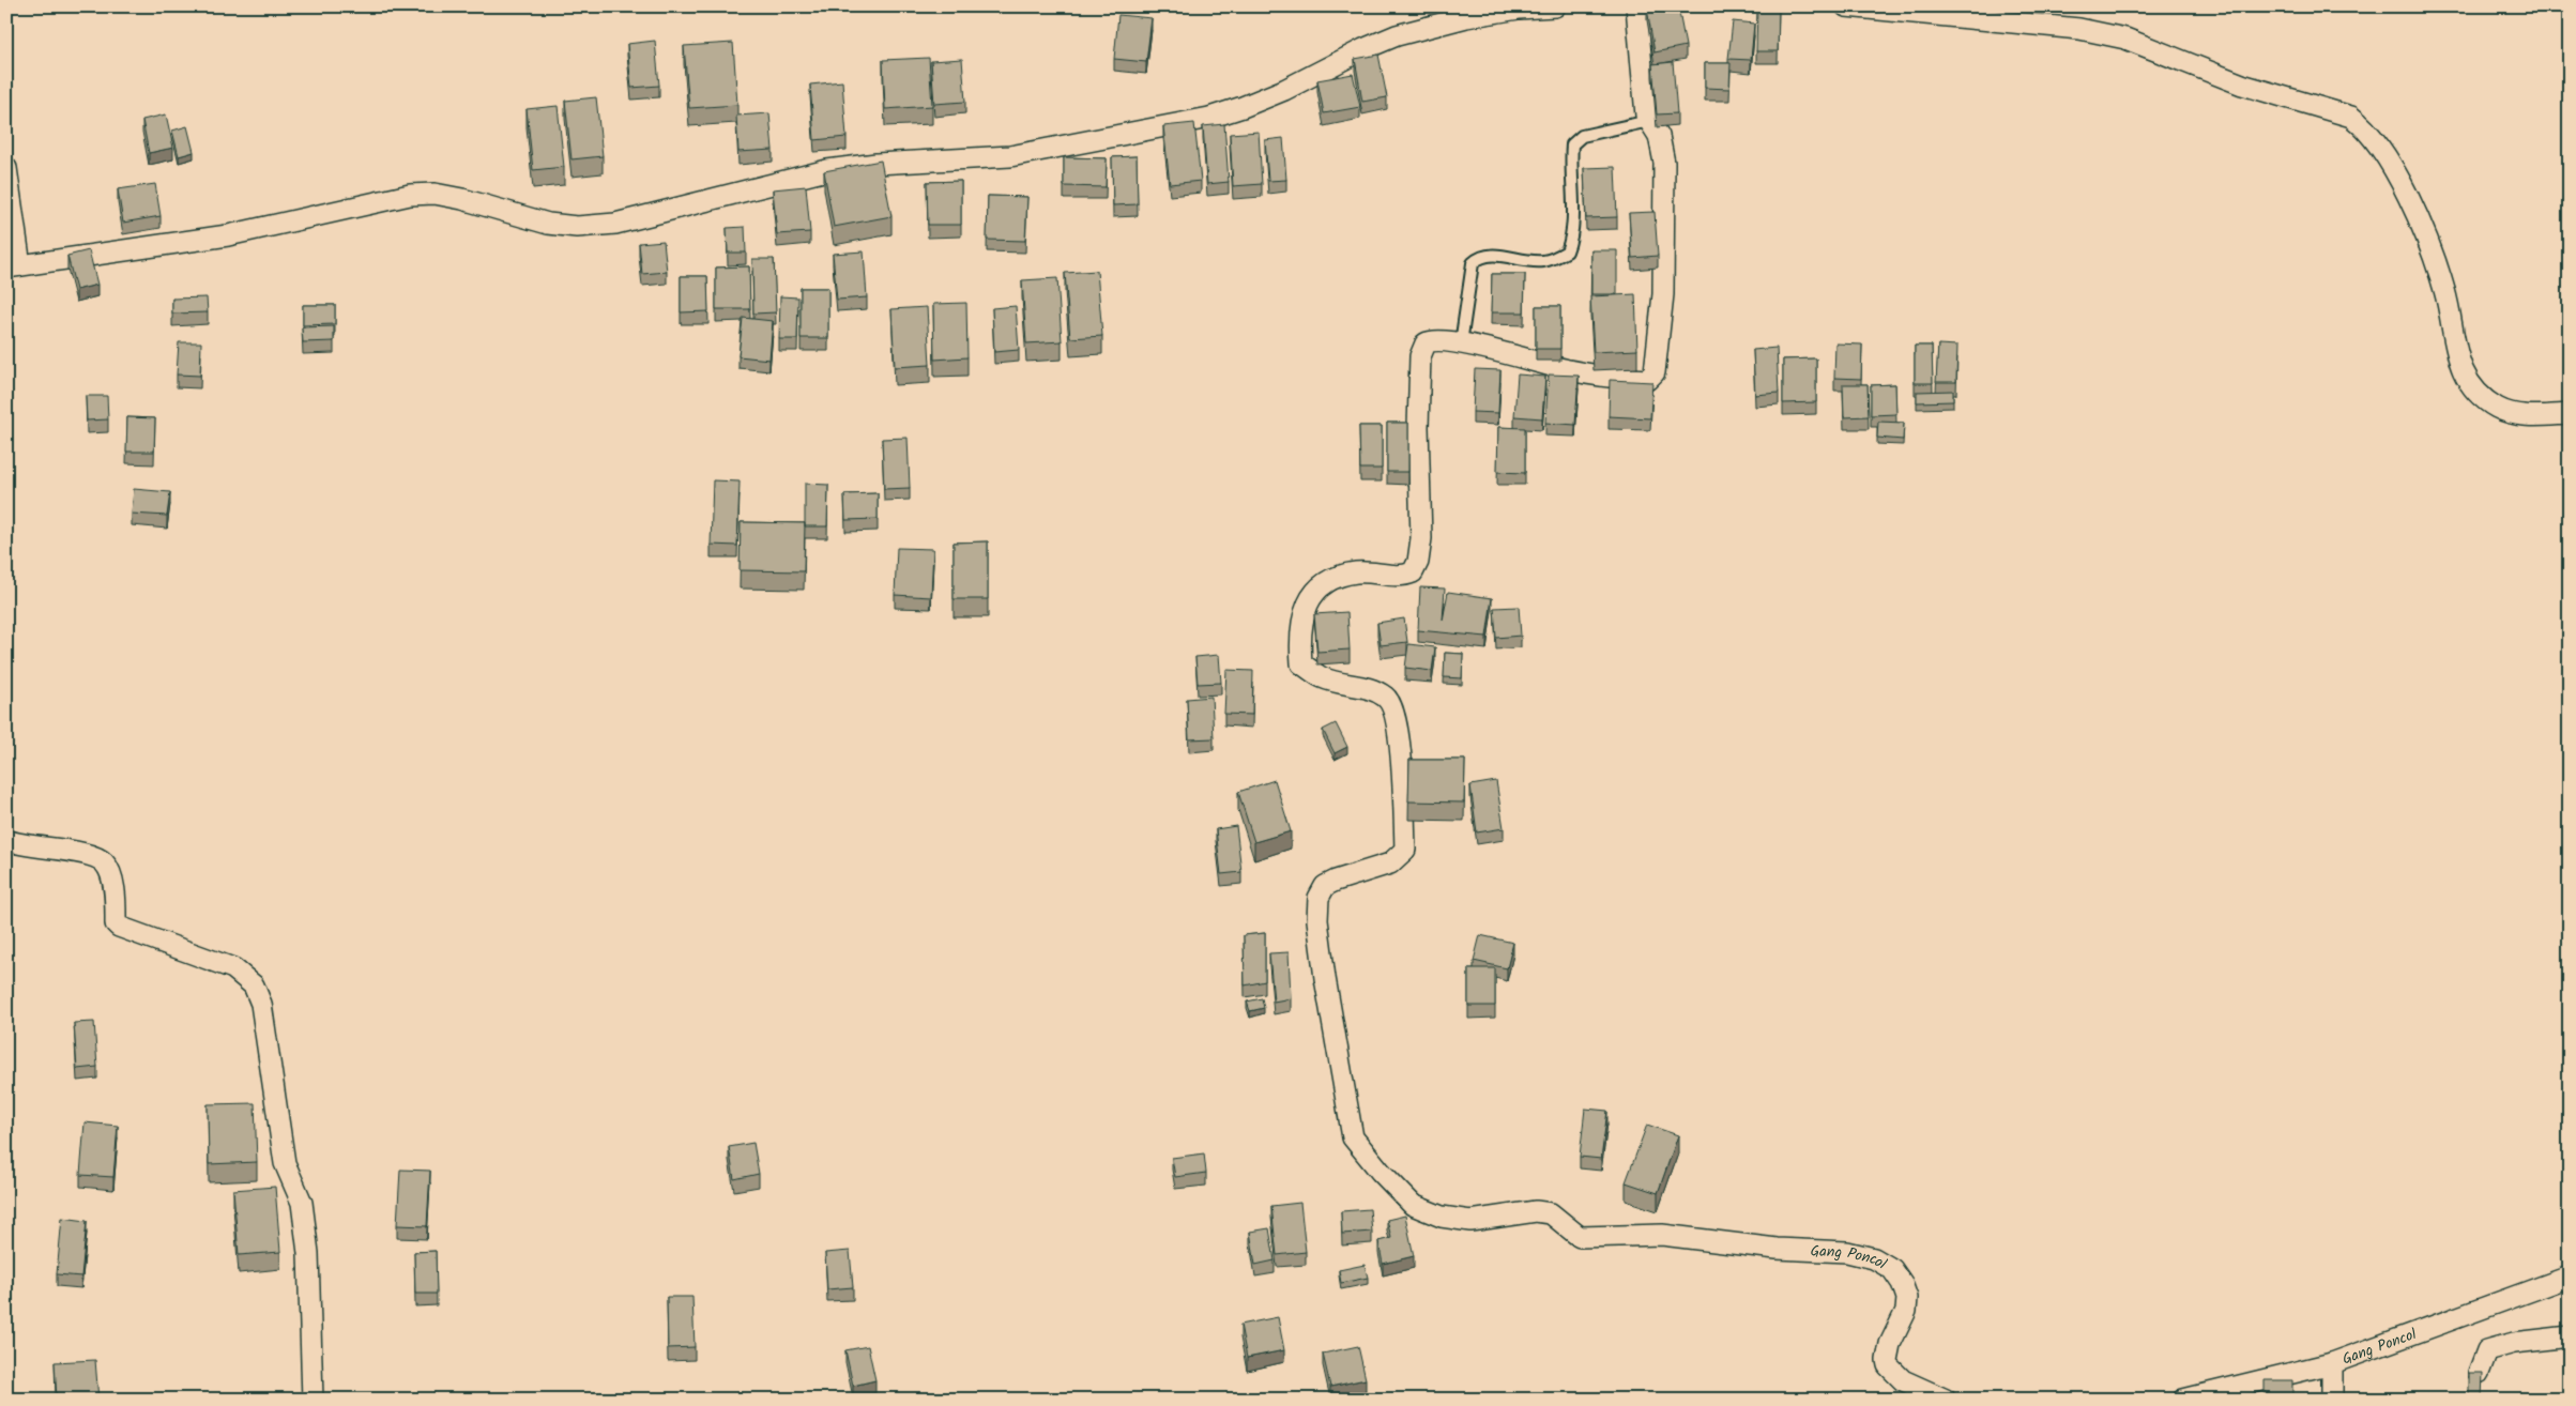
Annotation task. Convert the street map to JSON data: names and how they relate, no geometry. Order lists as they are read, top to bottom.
{
  "streets": {
    "street": ["Gang Poncol"]
  }
}
